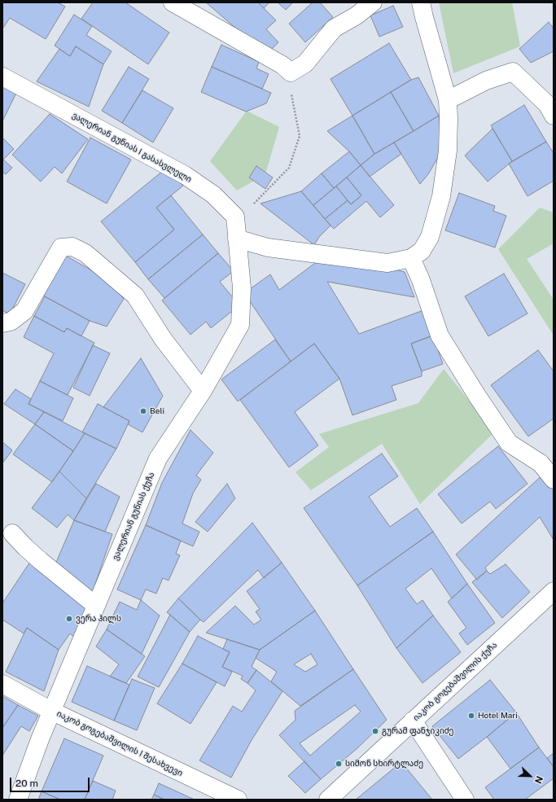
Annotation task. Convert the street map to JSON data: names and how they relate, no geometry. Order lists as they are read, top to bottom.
{
  "streets": {
    "street": [
      "ვალერიან გუნიას I გასასვლელი",
      "ვალერიან გუნიას ქუჩა",
      "იაკობ გოგებაშვილის ქუჩა",
      "იაკობ გოგებაშვილის I შესახვევი"
    ]
  },
  "crossings": [
    ["ვალერიან გუნიას I გასასვლელი", "ვალერიან გუნიას ქუჩა"],
    ["ვალერიან გუნიას ქუჩა", "იაკობ გოგებაშვილის I შესახვევი"]
  ],
  "places": [
    "Beli",
    "ვერა ჰილს",
    "Hotel Mari",
    "გურამ ფანჯიკიძე",
    "სიმონ სხირტლაძე"
  ],
  "scale_bar": "20 m",
  "north": "bottom right"
}
